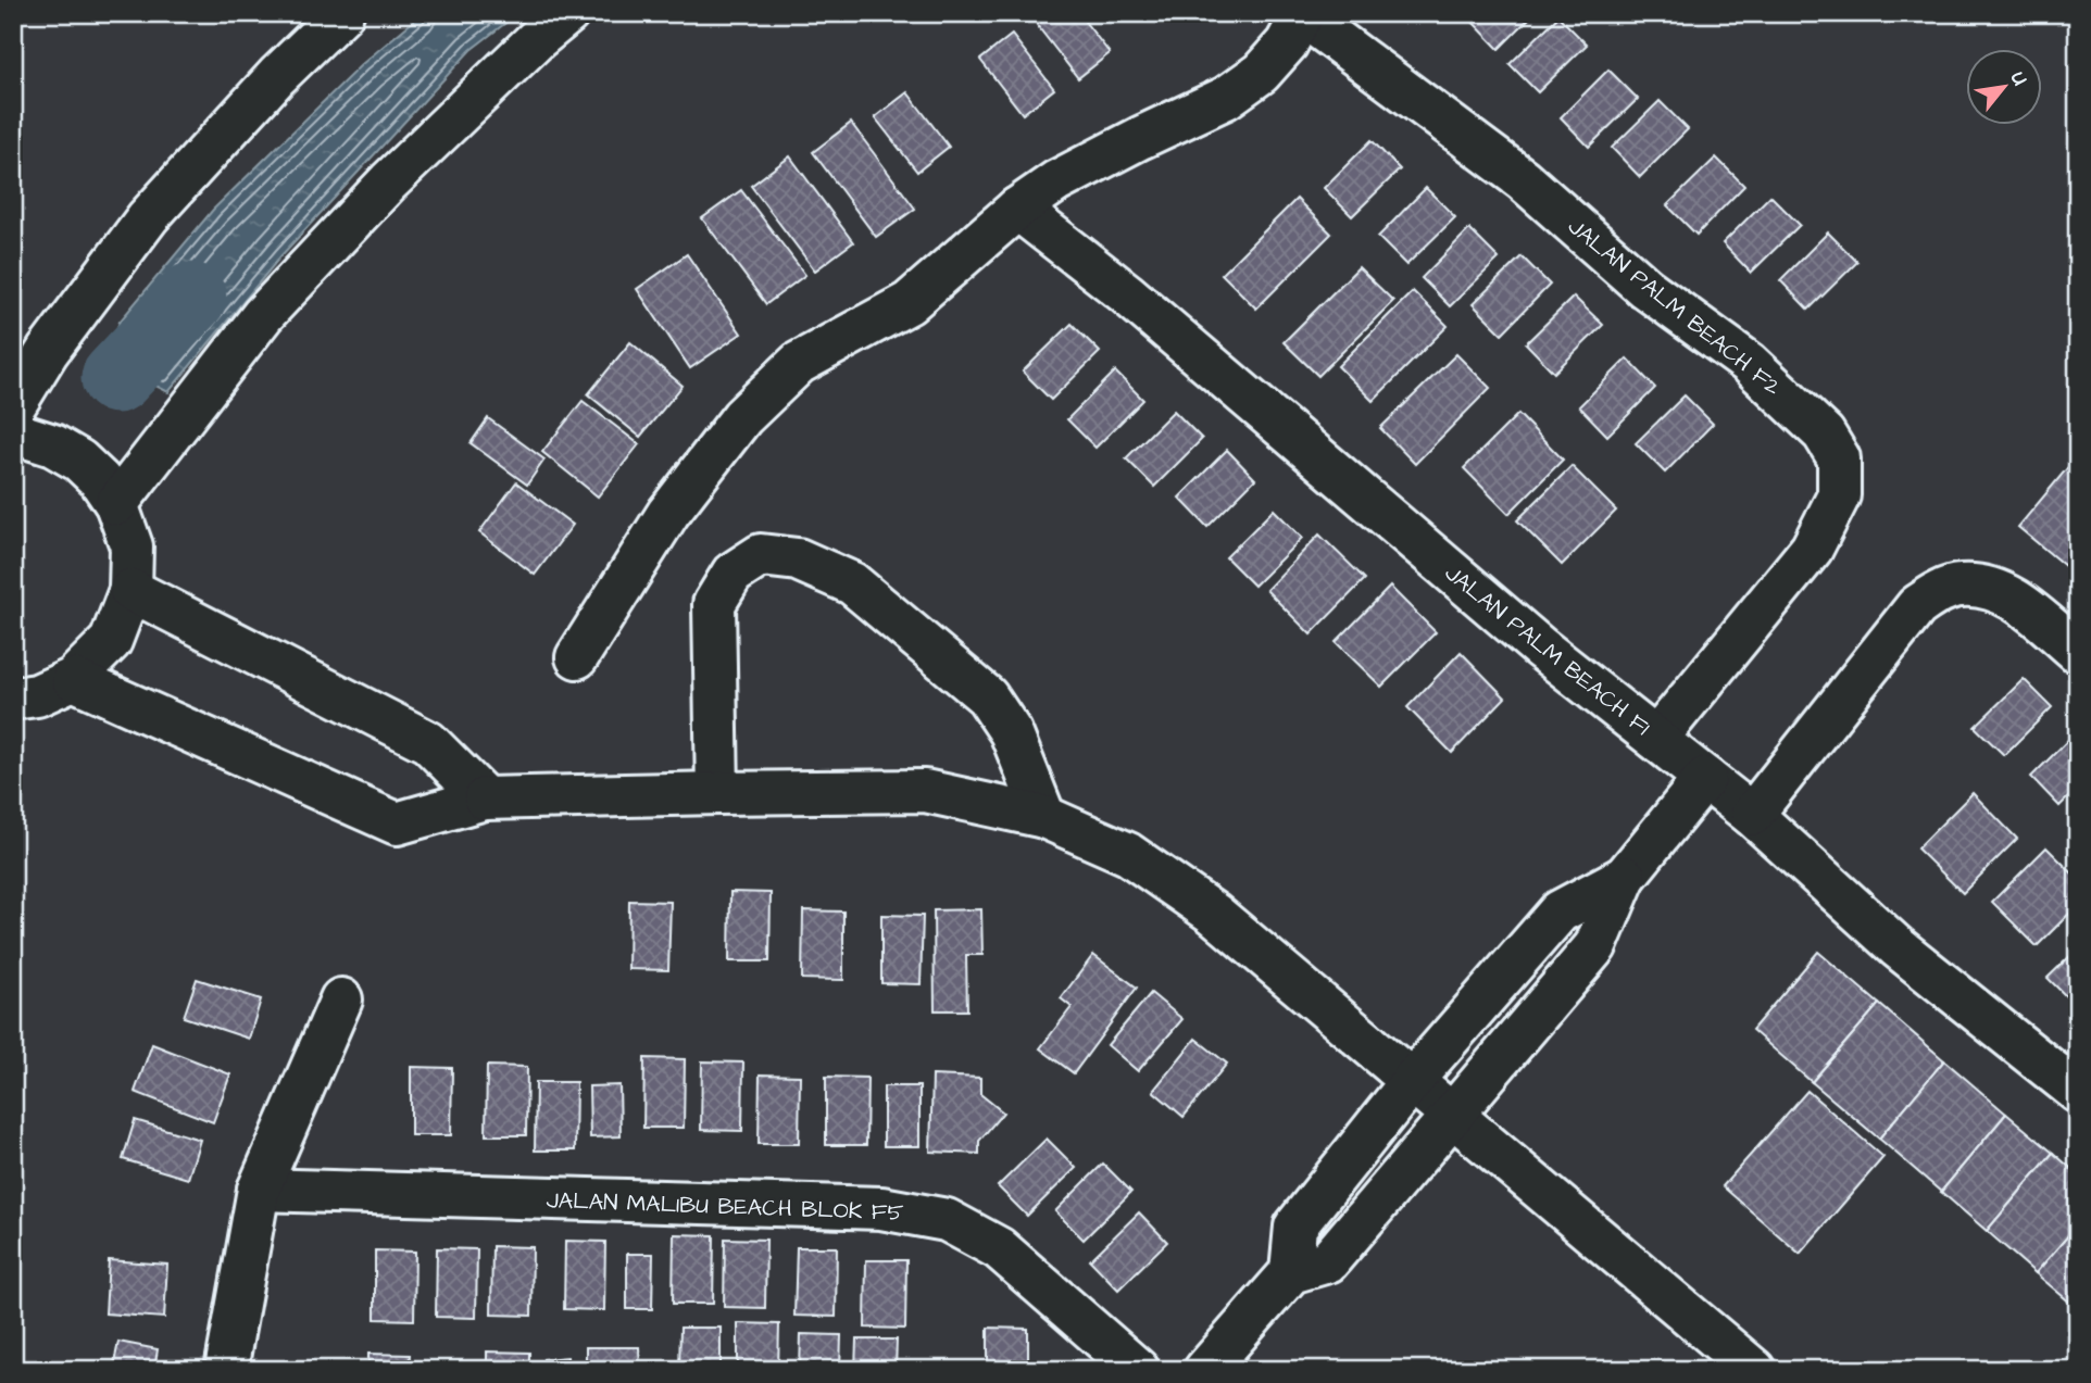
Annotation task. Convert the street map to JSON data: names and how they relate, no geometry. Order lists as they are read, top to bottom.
{
  "streets": {
    "street": ["JALAN PALM BEACH F2", "JALAN PALM BEACH F1", "JALAN MALIBU BEACH BLOK F5"]
  },
  "crossings": [
    ["JALAN PALM BEACH F2", "JALAN PALM BEACH F1"]
  ],
  "north": "top right"
}
